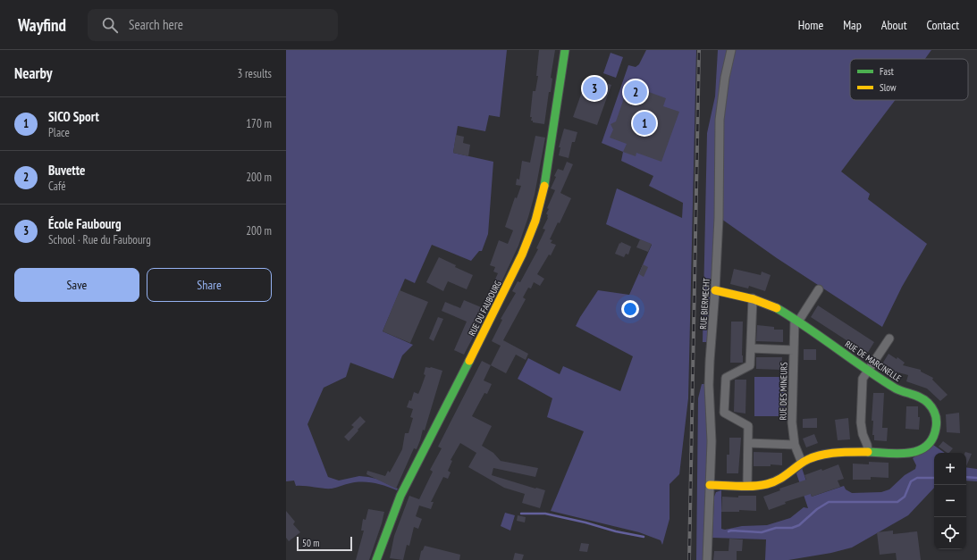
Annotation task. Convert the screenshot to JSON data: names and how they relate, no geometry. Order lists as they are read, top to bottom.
{
  "streets": {
    "main road": ["RUE DU FAUBOURG", "RUE DE MARCINELLE"],
    "street": ["RUE BIERMECHT", "RUE DES MINEURS"]
  },
  "crossings": [
    ["RUE BIERMECHT", "RUE DE MARCINELLE"],
    ["RUE DE MARCINELLE", "RUE DES MINEURS"]
  ],
  "legend": ["Fast", "Slow"],
  "scale_bar": "50 m",
  "page": {
    "header": "Wayfind",
    "search": "Search here",
    "nav": [
      "Home",
      "Map",
      "About",
      "Contact"
    ],
    "heading": ["Nearby", "3 results"],
    "pins": ["3", "2", "1"],
    "list": [
      {
        "mark": "1",
        "name": "SICO Sport",
        "note": "Place",
        "value": "170 m"
      },
      {
        "mark": "2",
        "name": "Buvette",
        "note": "Café",
        "value": "200 m"
      },
      {
        "mark": "3",
        "name": "École Faubourg",
        "note": "School · Rue du Faubourg",
        "value": "200 m"
      }
    ],
    "buttons": ["Save", "Share"],
    "map_buttons": ["+", "−"],
    "scale": "50 m"
  }
}
